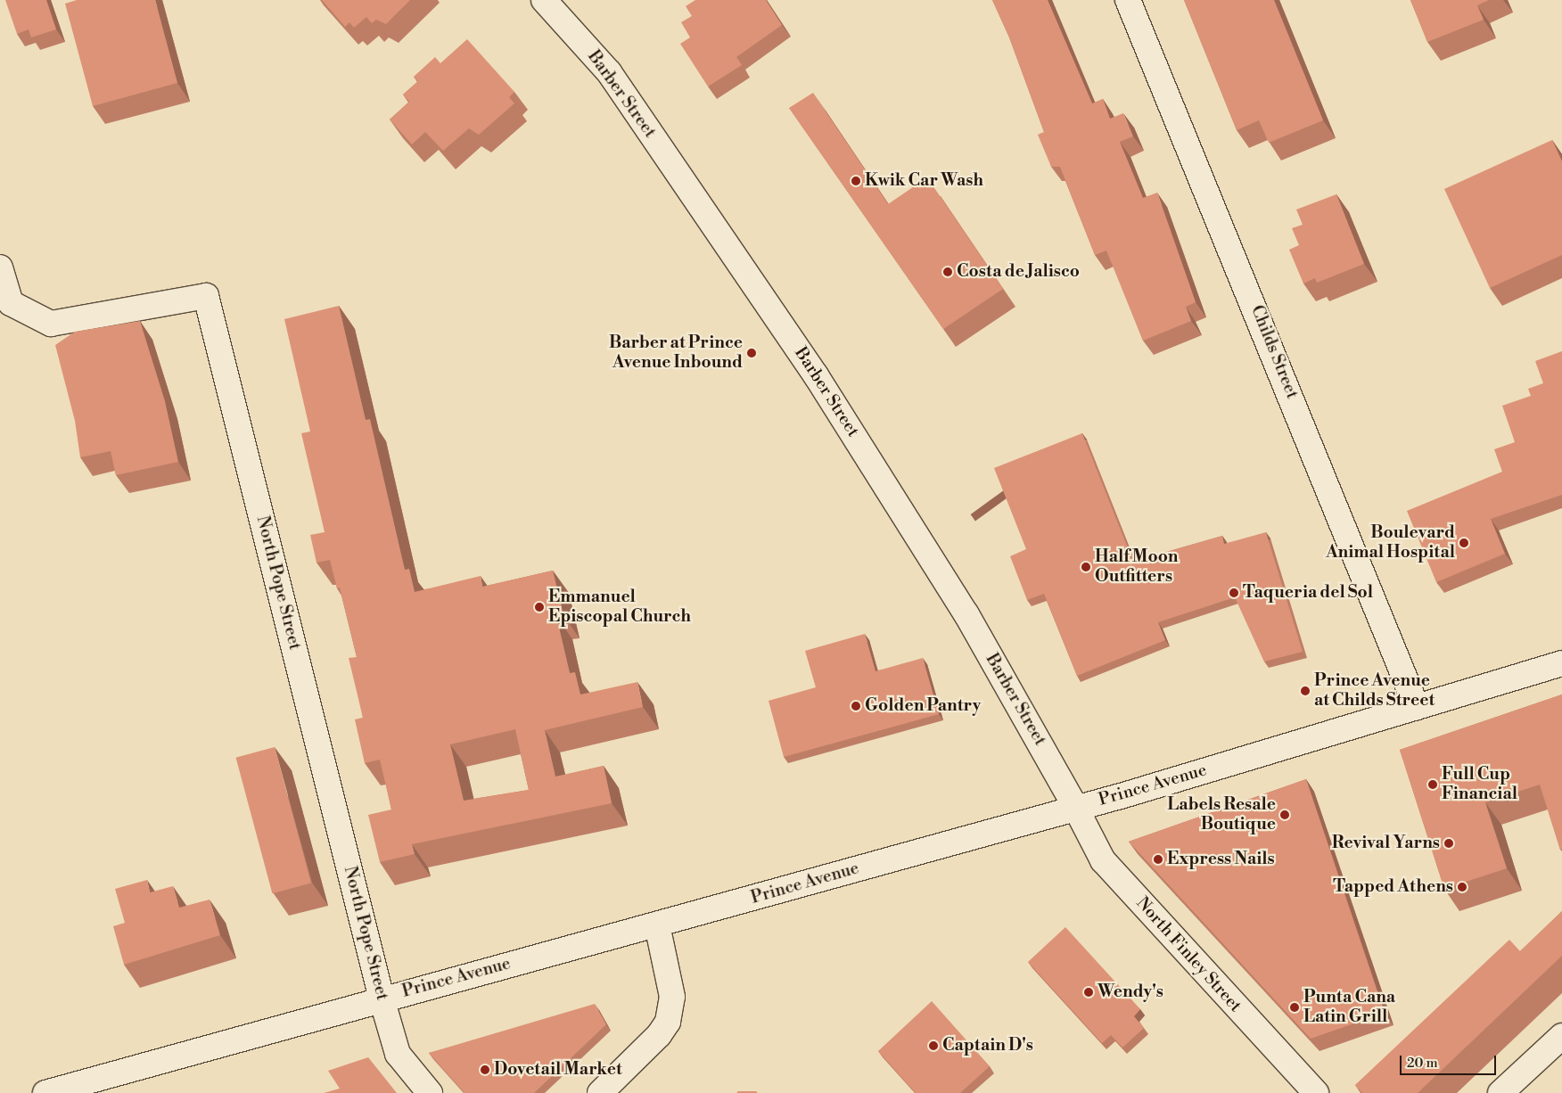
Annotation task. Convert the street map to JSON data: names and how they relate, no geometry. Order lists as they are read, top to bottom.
{
  "streets": {
    "street": [
      "Barber Street",
      "Childs Street",
      "North Pope Street",
      "Prince Avenue",
      "North Finley Street"
    ]
  },
  "crossings": [
    ["Barber Street", "Prince Avenue"],
    ["Barber Street", "North Finley Street"],
    ["Childs Street", "Prince Avenue"],
    ["North Pope Street", "Prince Avenue"],
    ["Prince Avenue", "North Finley Street"]
  ],
  "places": [
    "Kwik Car Wash",
    "Costa de Jalisco",
    "Barber at Prince Avenue Inbound",
    "Boulevard Animal Hospital",
    "Half Moon Outfitters",
    "Taqueria del Sol",
    "Emmanuel Episcopal Church",
    "Prince Avenue at Childs Street",
    "Golden Pantry",
    "Full Cup Financial",
    "Labels Resale Boutique",
    "Revival Yarns",
    "Express Nails",
    "Tapped Athens",
    "Wendy's",
    "Punta Cana Latin Grill",
    "Captain D's",
    "Dovetail Market"
  ],
  "scale_bar": "20 m"
}
